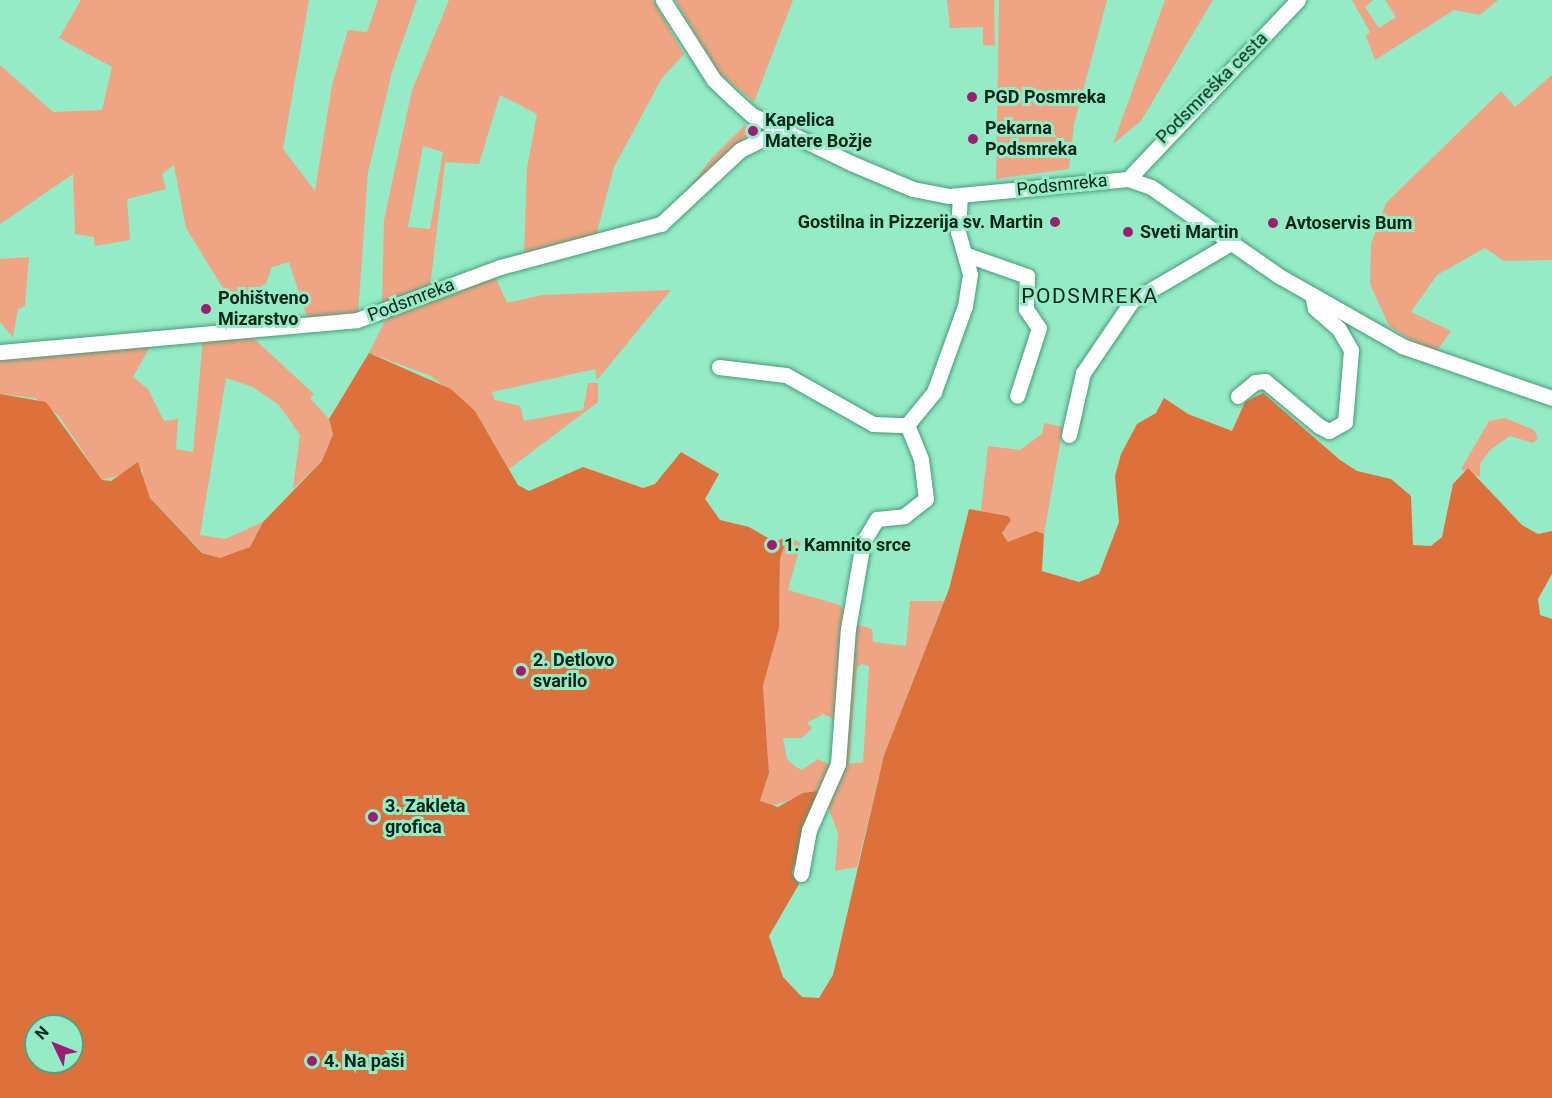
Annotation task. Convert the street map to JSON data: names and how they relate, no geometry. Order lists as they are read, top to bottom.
{
  "streets": {
    "street": ["Podsmreška cesta", "Podsmreka"]
  },
  "crossings": [
    ["Podsmreška cesta", "Podsmreka"]
  ],
  "districts": ["PODSMREKA"],
  "places": [
    "PGD Posmreka",
    "Kapelica Matere Božje",
    "Pekarna Podsmreka",
    "Gostilna in Pizzerija sv. Martin",
    "Avtoservis Bum",
    "Sveti Martin",
    "Pohištveno Mizarstvo",
    "1. Kamnito srce",
    "2. Detlovo svarilo",
    "3. Zakleta grofica",
    "4. Na paši"
  ],
  "north": "top left"
}
